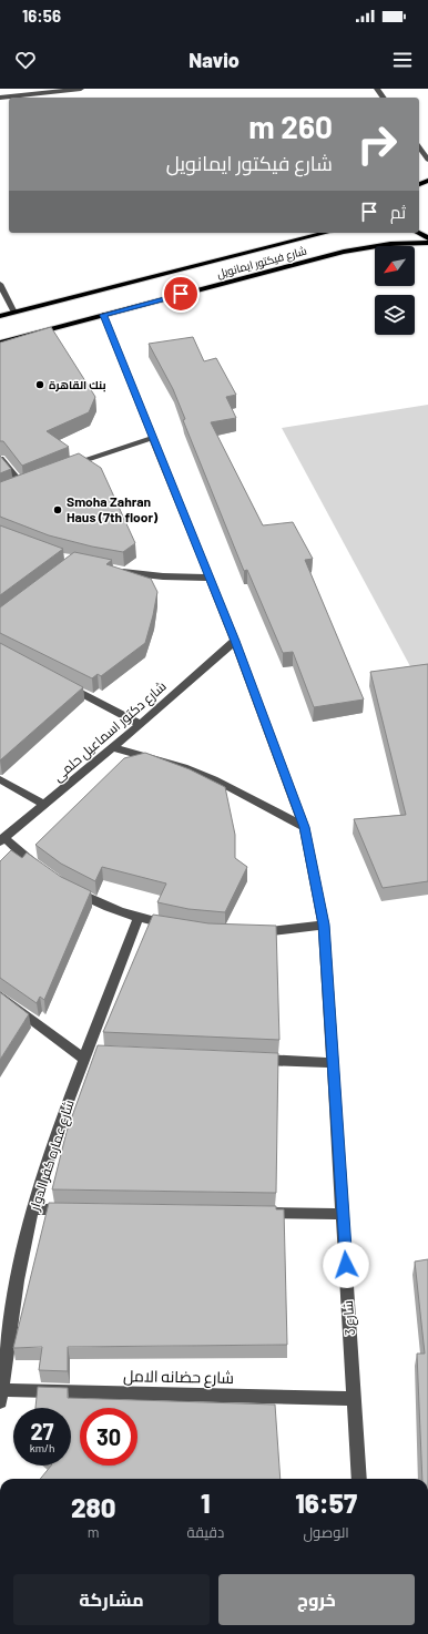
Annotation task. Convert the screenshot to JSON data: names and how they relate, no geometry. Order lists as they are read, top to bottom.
{
  "streets": {
    "main road": ["شارع فيكتور ايمانويل"],
    "street": [
      "شارع دكتور اسماعيل حلمى",
      "شارع عماره كفر الدوار",
      "شارع 3",
      "شارع حضانه الامل"
    ]
  },
  "crossings": [
    ["شارع فيكتور ايمانويل", "شارع 3"],
    ["شارع دكتور اسماعيل حلمى", "شارع 3"],
    ["شارع عماره كفر الدوار", "شارع حضانه الامل"],
    ["شارع 3", "شارع حضانه الامل"]
  ],
  "places": ["بنك القاهرة", "Smoha Zahran Haus (7th floor)"],
  "north": "bottom left",
  "page": {
    "status": "16:56",
    "header": "Navio",
    "turn": ["260 m", "شارع فيكتور ايمانويل"],
    "then": "ثم",
    "speed": "27 km/h",
    "limit": "30",
    "eta": [
      "16:57",
      "الوصول",
      "1",
      "دقيقة",
      "280",
      "m"
    ],
    "buttons": ["خروج", "مشاركة"]
  }
}
